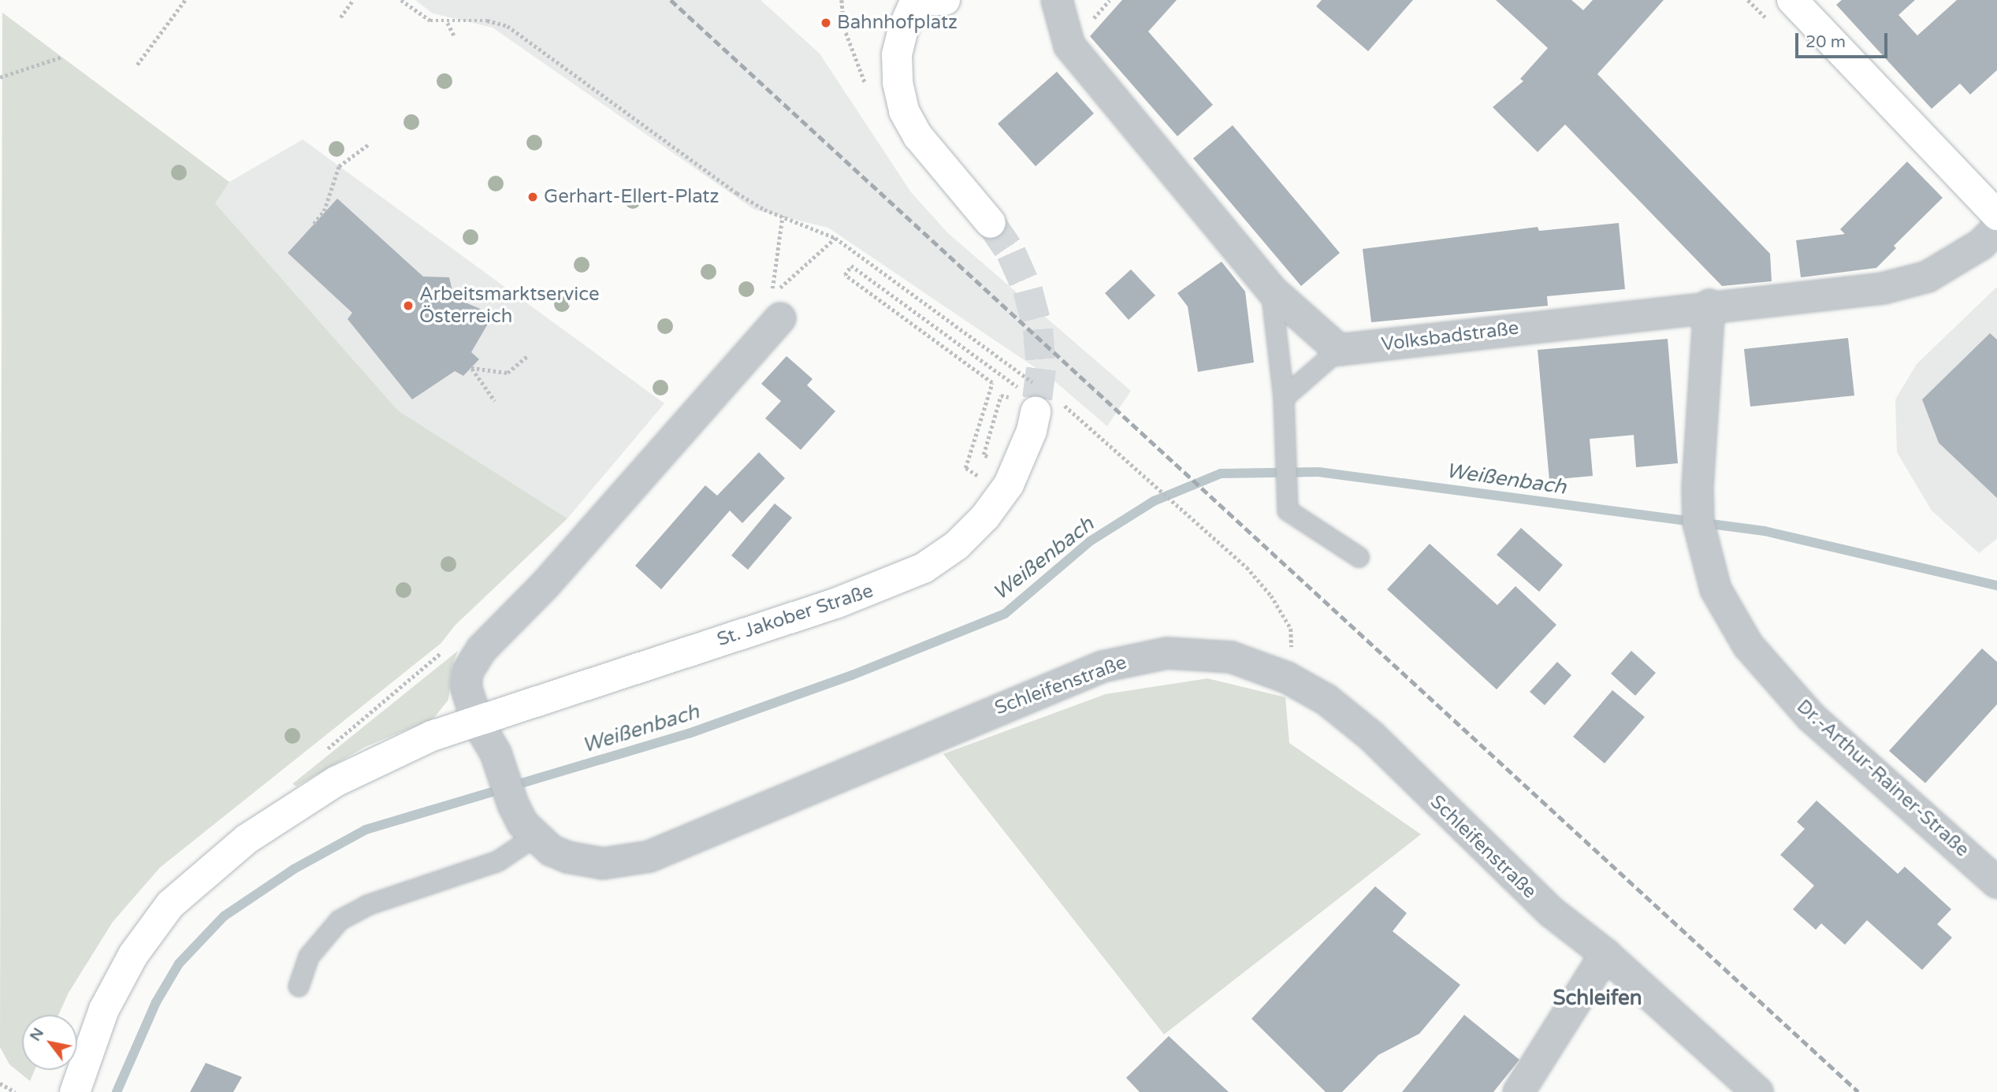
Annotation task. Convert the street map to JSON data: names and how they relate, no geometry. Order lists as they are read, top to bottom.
{
  "streets": {
    "main road": ["St. Jakober Straße"],
    "street": ["Volksbadstraße", "Schleifenstraße", "Dr.-Arthur-Rainer-Straße"]
  },
  "crossings": [
    ["Volksbadstraße", "Dr.-Arthur-Rainer-Straße"],
    ["St. Jakober Straße", "Schleifenstraße"]
  ],
  "districts": ["Schleifen"],
  "water": ["Weißenbach"],
  "places": ["Bahnhofplatz", "Gerhart-Ellert-Platz", "Arbeitsmarktservice Österreich"],
  "scale_bar": "20 m",
  "north": "top left"
}
